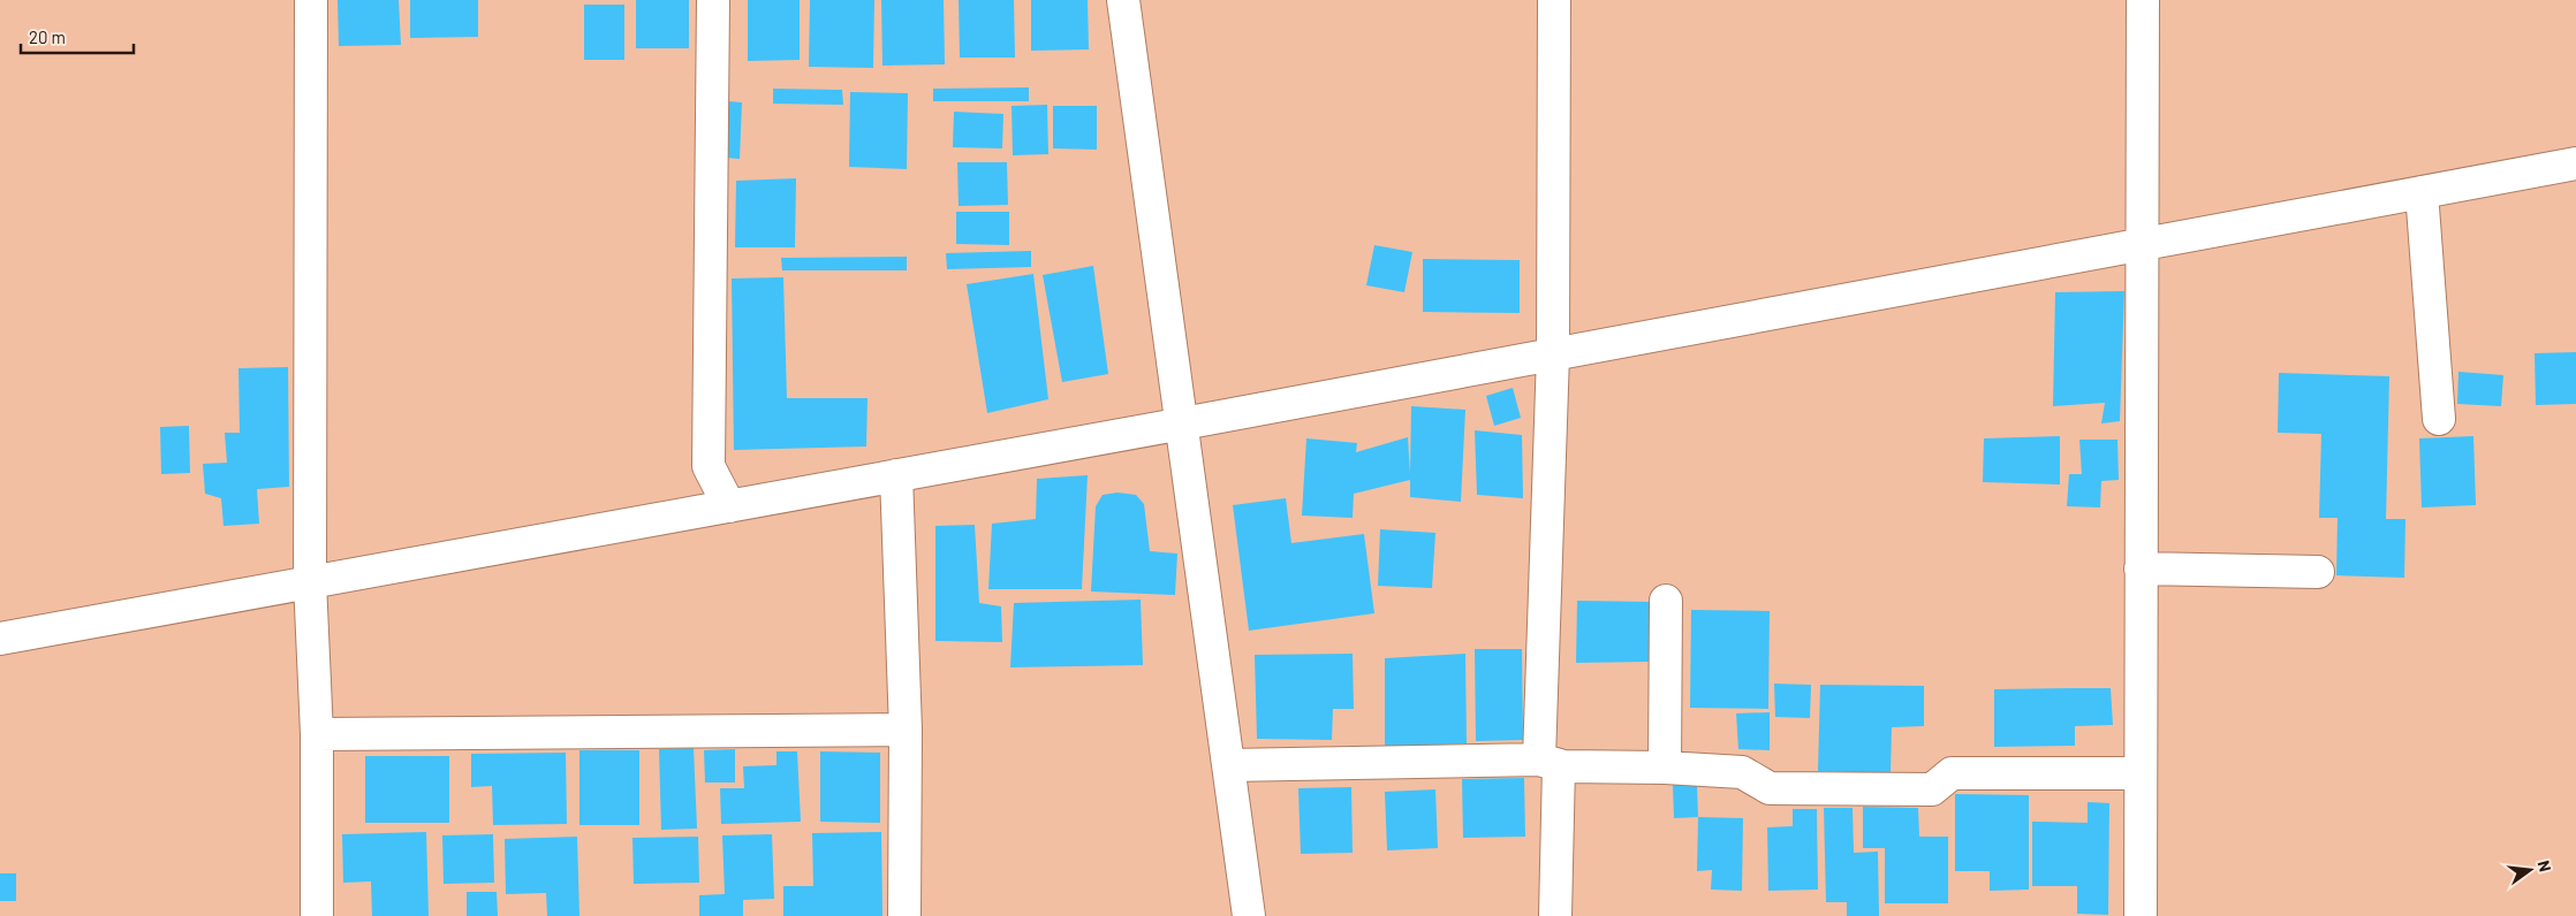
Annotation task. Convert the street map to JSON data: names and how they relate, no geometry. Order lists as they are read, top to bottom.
{
  "scale_bar": "20 m",
  "north": "right"
}
